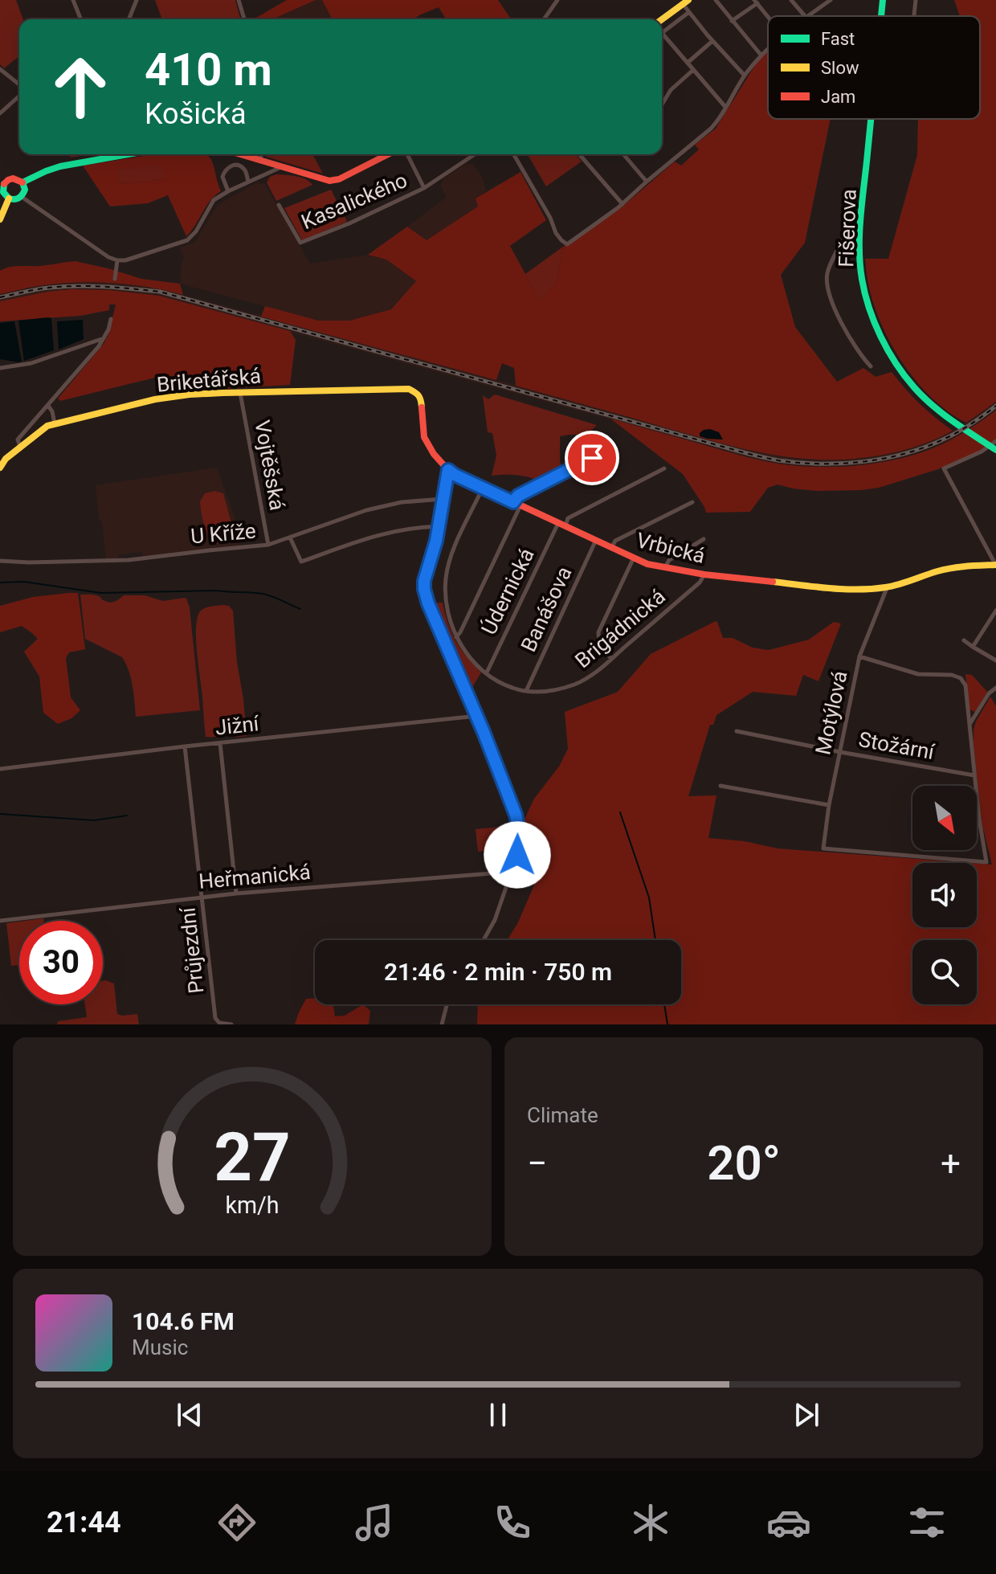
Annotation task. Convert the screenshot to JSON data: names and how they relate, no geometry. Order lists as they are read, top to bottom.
{
  "streets": {
    "street": [
      "Kasalického",
      "Fišerova",
      "Briketářská",
      "Vojtěšská",
      "U Kříže",
      "Vrbická",
      "Údernická",
      "Banášova",
      "Brigádnická",
      "Motýlová",
      "Jižní",
      "Stožární",
      "Heřmanická",
      "Průjezdní"
    ]
  },
  "crossings": [
    ["Briketářská", "Vojtěšská"],
    ["Briketářská", "Vrbická"],
    ["Vojtěšská", "U Kříže"],
    ["Vrbická", "Údernická"],
    ["Vrbická", "Banášova"],
    ["Vrbická", "Brigádnická"],
    ["Vrbická", "Motýlová"],
    ["Údernická", "Brigádnická"],
    ["Banášova", "Brigádnická"],
    ["Motýlová", "Stožární"],
    ["Jižní", "Průjezdní"],
    ["Heřmanická", "Průjezdní"]
  ],
  "legend": ["Fast", "Slow", "Jam"],
  "north": "bottom right",
  "page": {
    "turn": ["410 m", "Košická"],
    "limit": "30",
    "trip": "21:46 · 2 min · 750 m",
    "tile": "Climate",
    "heat": ["−", "20°", "+"],
    "song": ["104.6 FM", "Music"],
    "tabs": "21:44",
    "gauge": ["27", "km/h"]
  }
}
